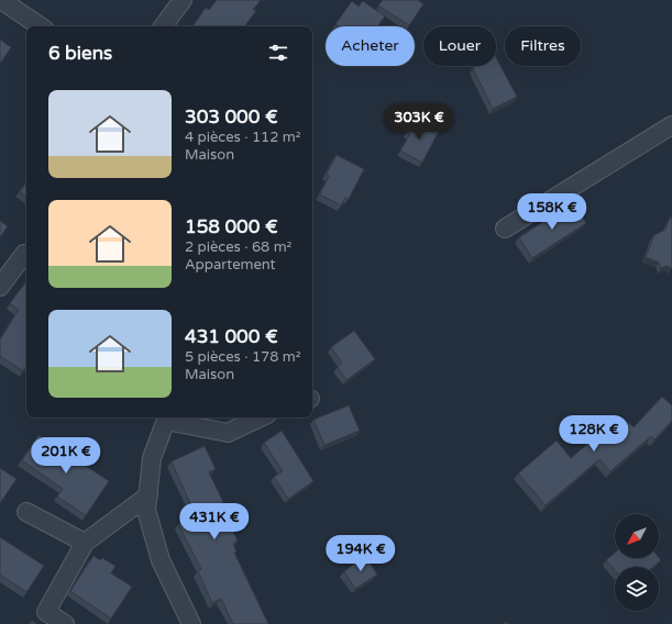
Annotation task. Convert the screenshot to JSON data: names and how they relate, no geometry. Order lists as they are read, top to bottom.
{
  "north": "bottom left",
  "page": {
    "chip": ["Acheter", "Louer", "Filtres"],
    "heading": "6 biens",
    "list": [
      {
        "name": "303 000 €",
        "note": "4 pièces · 112 m² · Maison"
      },
      {
        "name": "158 000 €",
        "note": "2 pièces · 68 m² · Appartement"
      },
      {
        "name": "431 000 €",
        "note": "5 pièces · 178 m² · Maison"
      }
    ],
    "price": [
      "303K €",
      "158K €",
      "128K €",
      "201K €",
      "431K €",
      "194K €"
    ]
  }
}
